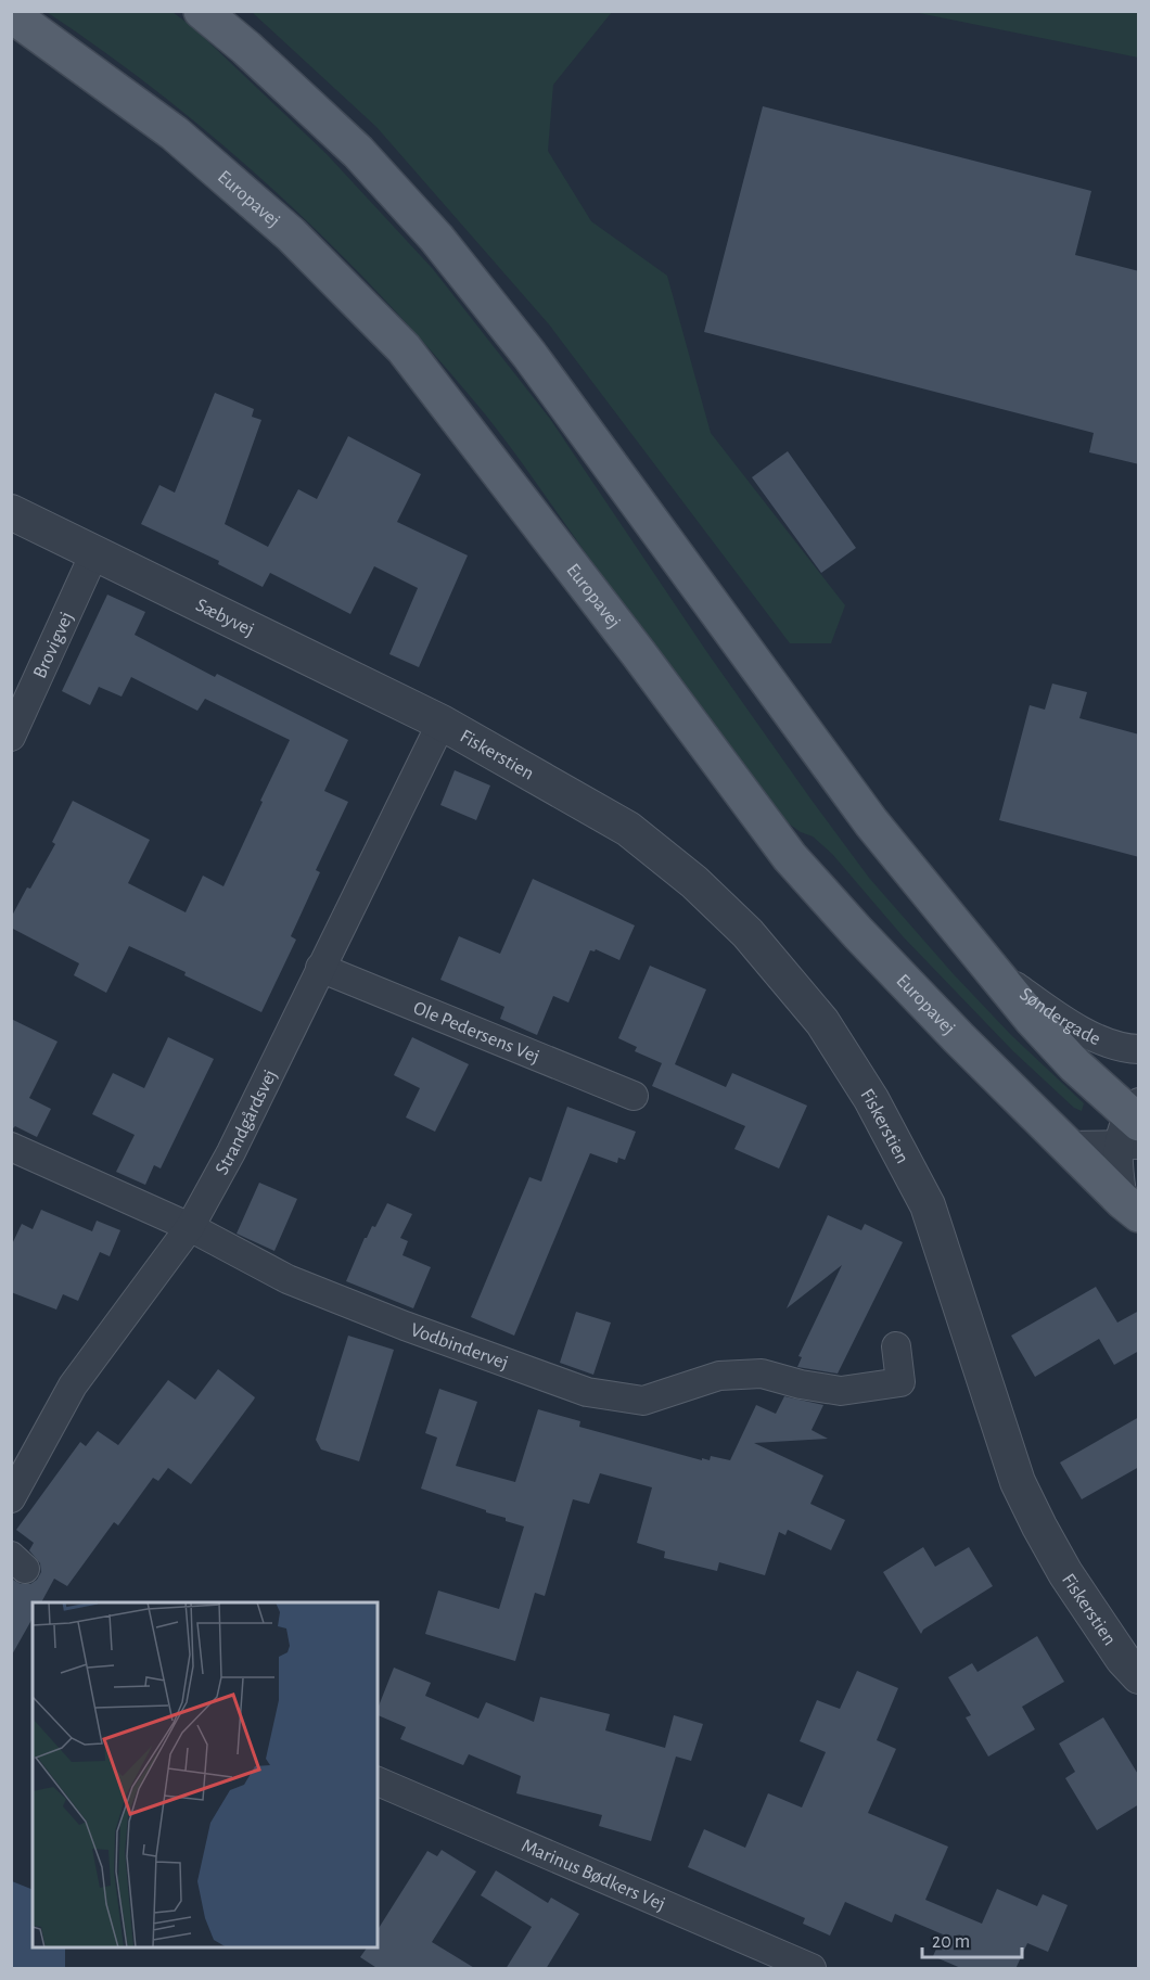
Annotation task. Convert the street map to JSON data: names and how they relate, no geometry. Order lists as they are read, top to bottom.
{
  "streets": {
    "main road": ["Europavej"],
    "street": [
      "Sæbyvej",
      "Brovigvej",
      "Fiskerstien",
      "Søndergade",
      "Ole Pedersens Vej",
      "Strandgårdsvej",
      "Vodbindervej",
      "Marinus Bødkers Vej"
    ]
  },
  "crossings": [
    ["Sæbyvej", "Brovigvej"],
    ["Sæbyvej", "Fiskerstien"],
    ["Sæbyvej", "Strandgårdsvej"],
    ["Fiskerstien", "Strandgårdsvej"],
    ["Ole Pedersens Vej", "Strandgårdsvej"],
    ["Strandgårdsvej", "Vodbindervej"]
  ],
  "scale_bar": "20 m"
}
